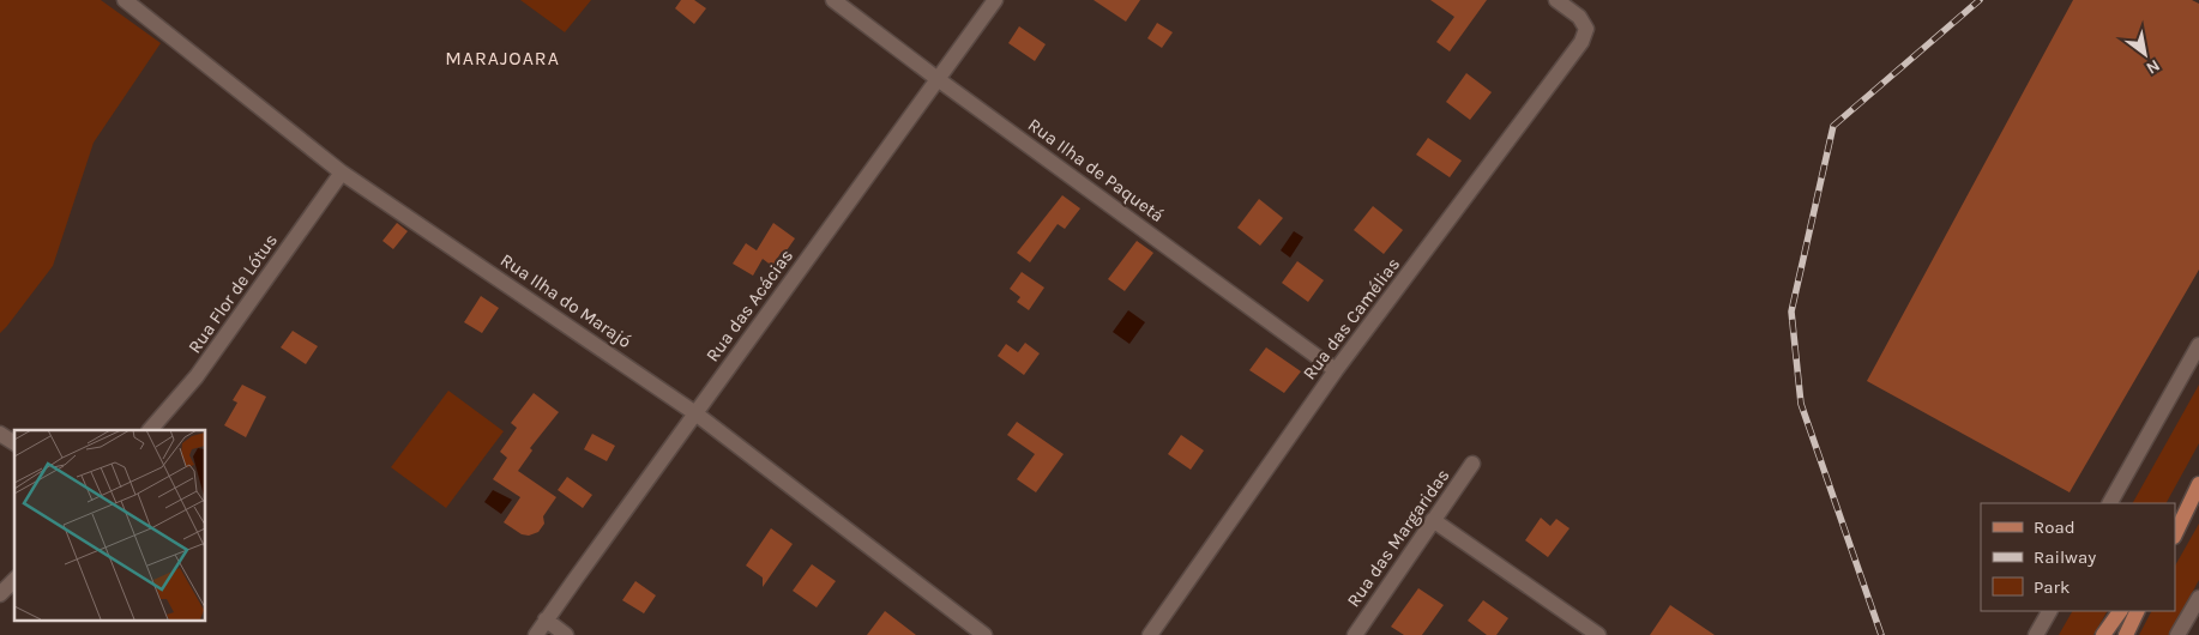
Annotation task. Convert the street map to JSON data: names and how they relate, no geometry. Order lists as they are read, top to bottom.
{
  "streets": {
    "street": [
      "Rua Ilha de Paquetá",
      "Rua Flor de Lótus",
      "Rua Ilha do Marajó",
      "Rua das Acácias",
      "Rua das Camélias",
      "Rua das Margaridas"
    ]
  },
  "crossings": [
    ["Rua Ilha de Paquetá", "Rua das Acácias"],
    ["Rua Ilha de Paquetá", "Rua das Camélias"],
    ["Rua Flor de Lótus", "Rua Ilha do Marajó"],
    ["Rua Ilha do Marajó", "Rua das Acácias"]
  ],
  "districts": ["MARAJOARA"],
  "legend": ["Road", "Railway", "Park"],
  "north": "bottom right"
}
